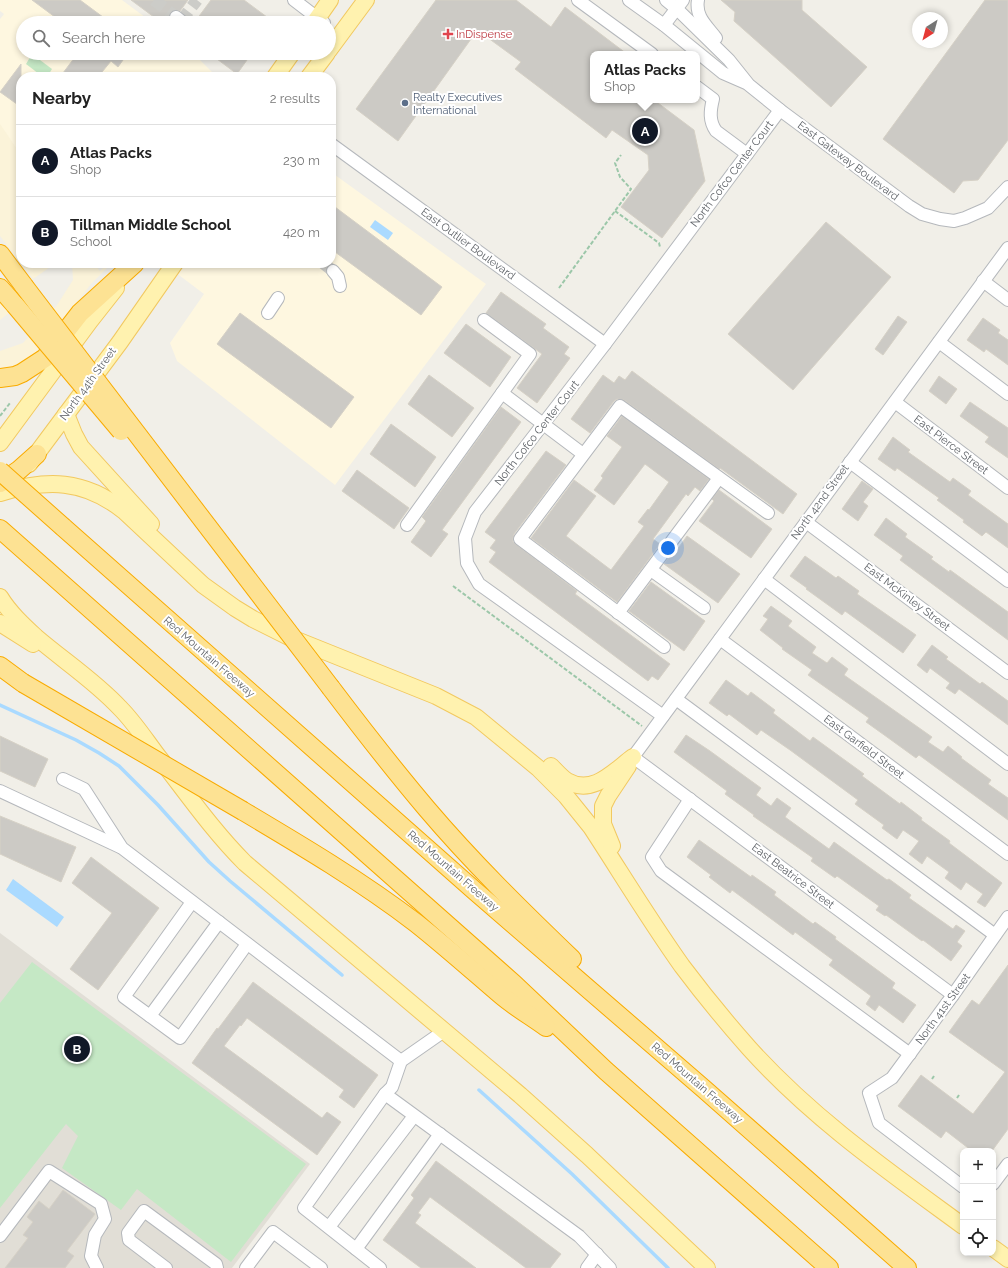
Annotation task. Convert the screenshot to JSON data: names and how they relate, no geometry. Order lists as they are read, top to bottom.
{
  "streets": {
    "highway": ["Red Mountain Freeway"],
    "main road": ["North 44th Street"],
    "street": [
      "East Gateway Boulevard",
      "North Cofco Center Court",
      "East Outlier Boulevard",
      "East Pierce Street",
      "North 42nd Street",
      "East McKinley Street",
      "East Garfield Street",
      "East Beatrice Street",
      "North 41st Street"
    ]
  },
  "crossings": [
    ["East Gateway Boulevard", "North Cofco Center Court"],
    ["North Cofco Center Court", "East Outlier Boulevard"],
    ["North Cofco Center Court", "North 42nd Street"],
    ["East Pierce Street", "North 42nd Street"],
    ["North 42nd Street", "East McKinley Street"],
    ["North 42nd Street", "East Garfield Street"],
    ["North 42nd Street", "East Beatrice Street"],
    ["East Beatrice Street", "North 41st Street"]
  ],
  "places": {
    "health": ["InDispense"],
    "other": ["Realty Executives International"]
  },
  "north": "bottom left",
  "page": {
    "search": "Search here",
    "popup": ["Atlas Packs", "Shop"],
    "heading": ["Nearby", "2 results"],
    "pins": ["A", "B"],
    "list": [
      {
        "mark": "A",
        "name": "Atlas Packs",
        "note": "Shop",
        "value": "230 m"
      },
      {
        "mark": "B",
        "name": "Tillman Middle School",
        "note": "School",
        "value": "420 m"
      }
    ],
    "map_buttons": ["+", "−"]
  }
}
